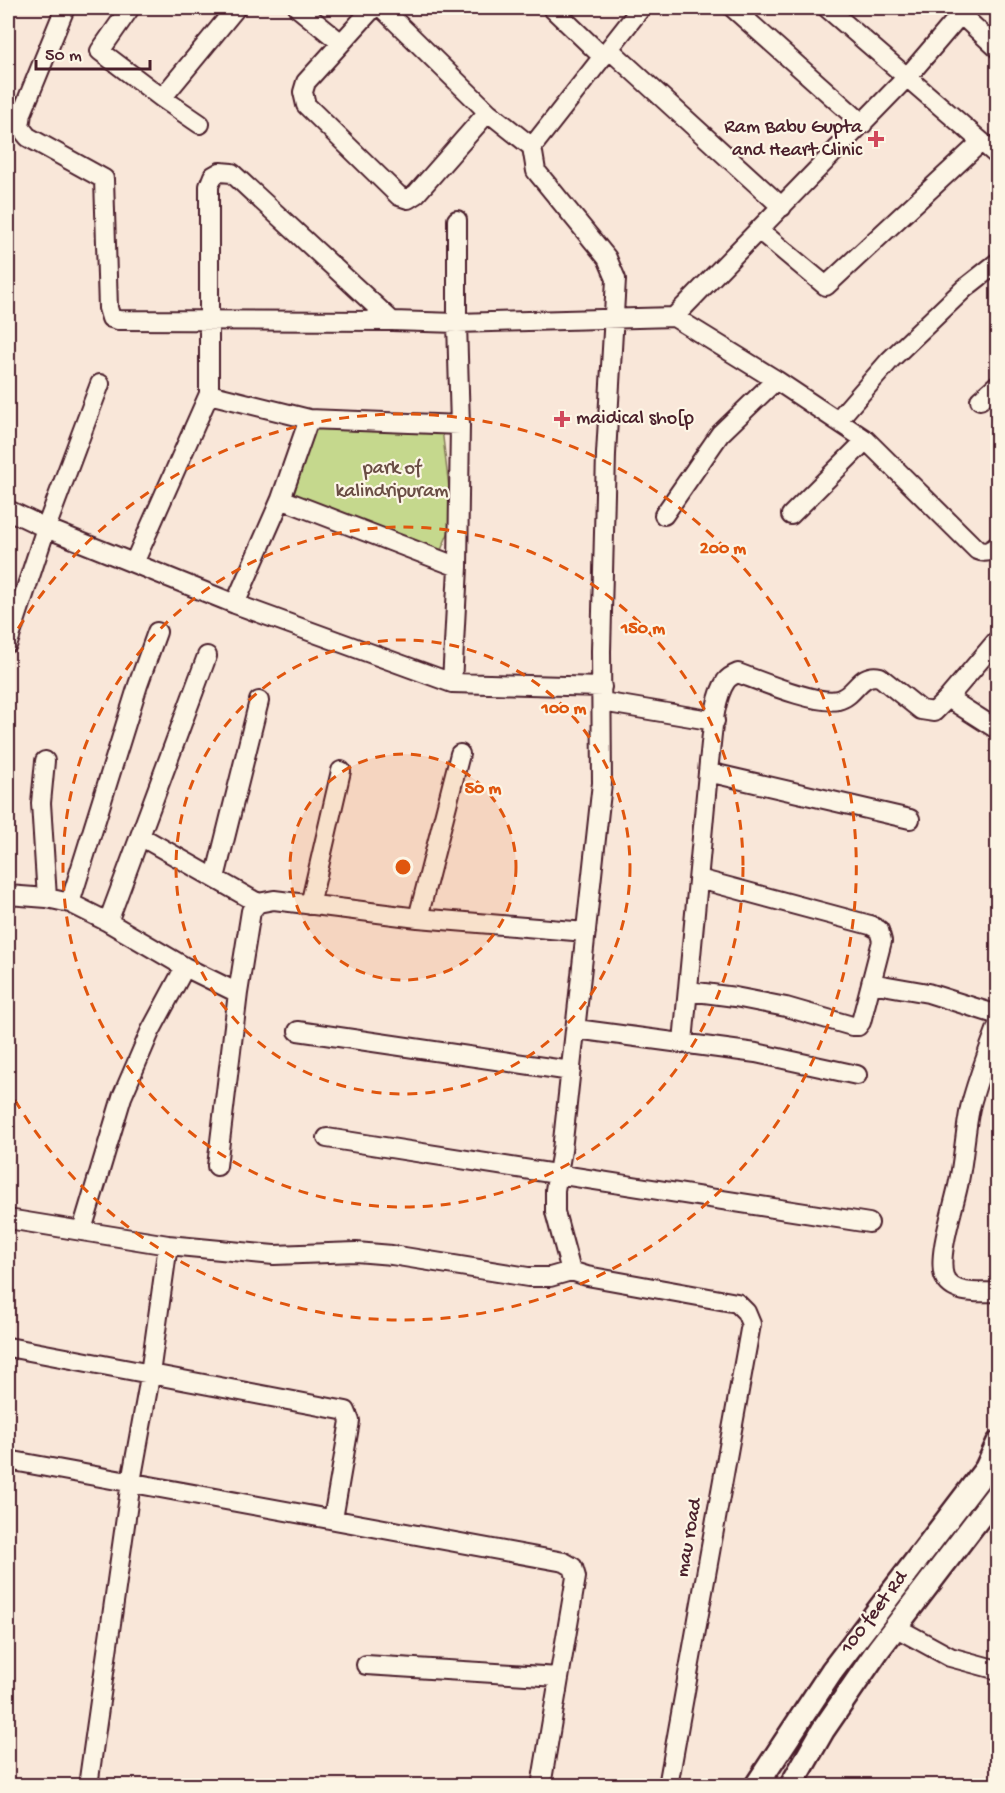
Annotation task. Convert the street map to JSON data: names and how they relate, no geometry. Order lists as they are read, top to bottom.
{
  "streets": {
    "main road": ["100 feet Rd"],
    "street": ["mau road"]
  },
  "parks": ["park of kalindripuram"],
  "places": {
    "health": ["Ram Babu Gupta and Heart Clinic", "maidical sho[p"]
  },
  "scale_bar": "50 m",
  "rings": [
    "200 m",
    "150 m",
    "100 m",
    "50 m"
  ]
}
